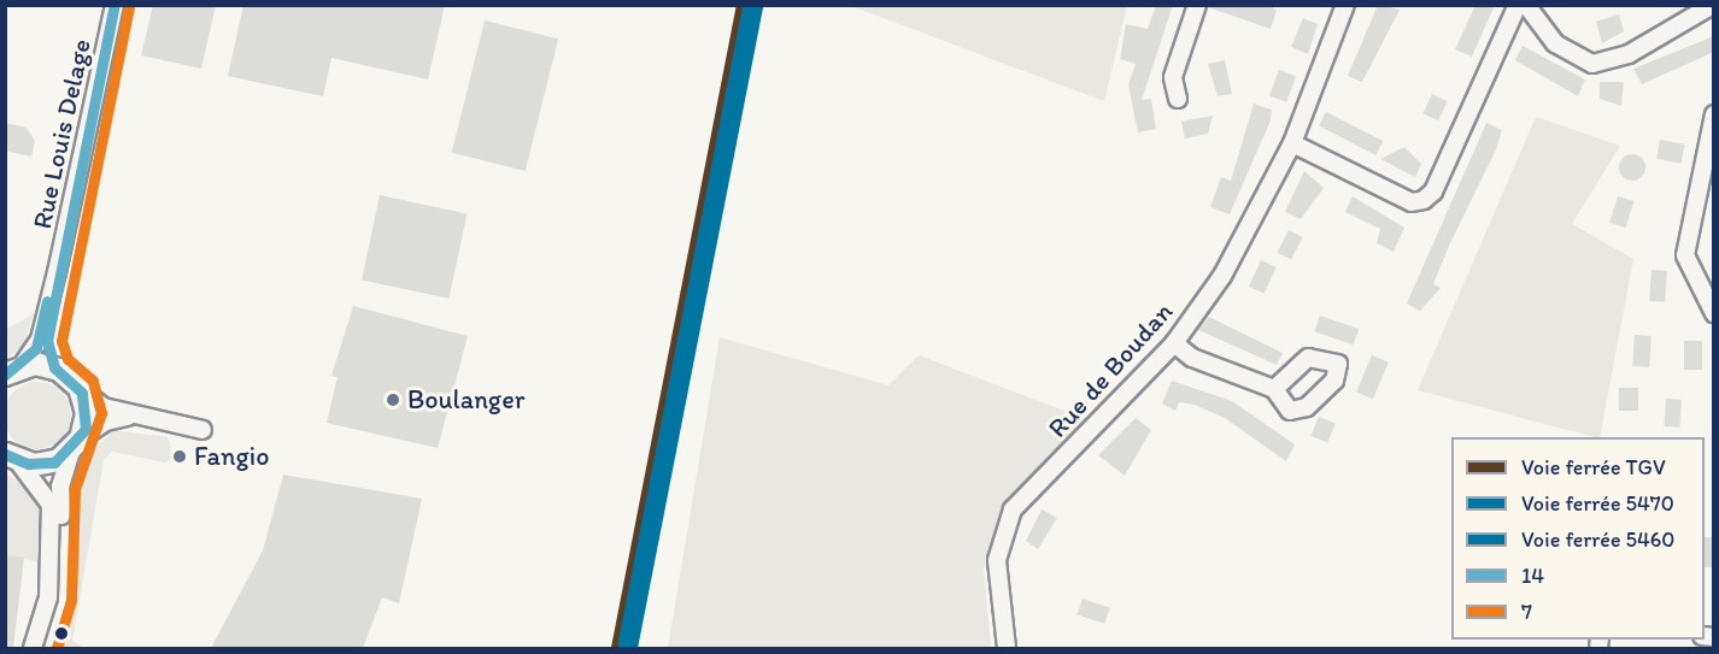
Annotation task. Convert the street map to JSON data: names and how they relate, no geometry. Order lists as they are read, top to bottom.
{
  "streets": {
    "street": ["Rue Louis Delage", "Rue de Boudan"]
  },
  "places": ["Boulanger", "Fangio"],
  "lines": [
    "rail line TGV",
    "transit line 14",
    "rail line 5470",
    "rail line 5460",
    "transit line 7"
  ],
  "legend": [
    "Voie ferrée TGV",
    "Voie ferrée 5470",
    "Voie ferrée 5460",
    "14",
    "7"
  ]
}
